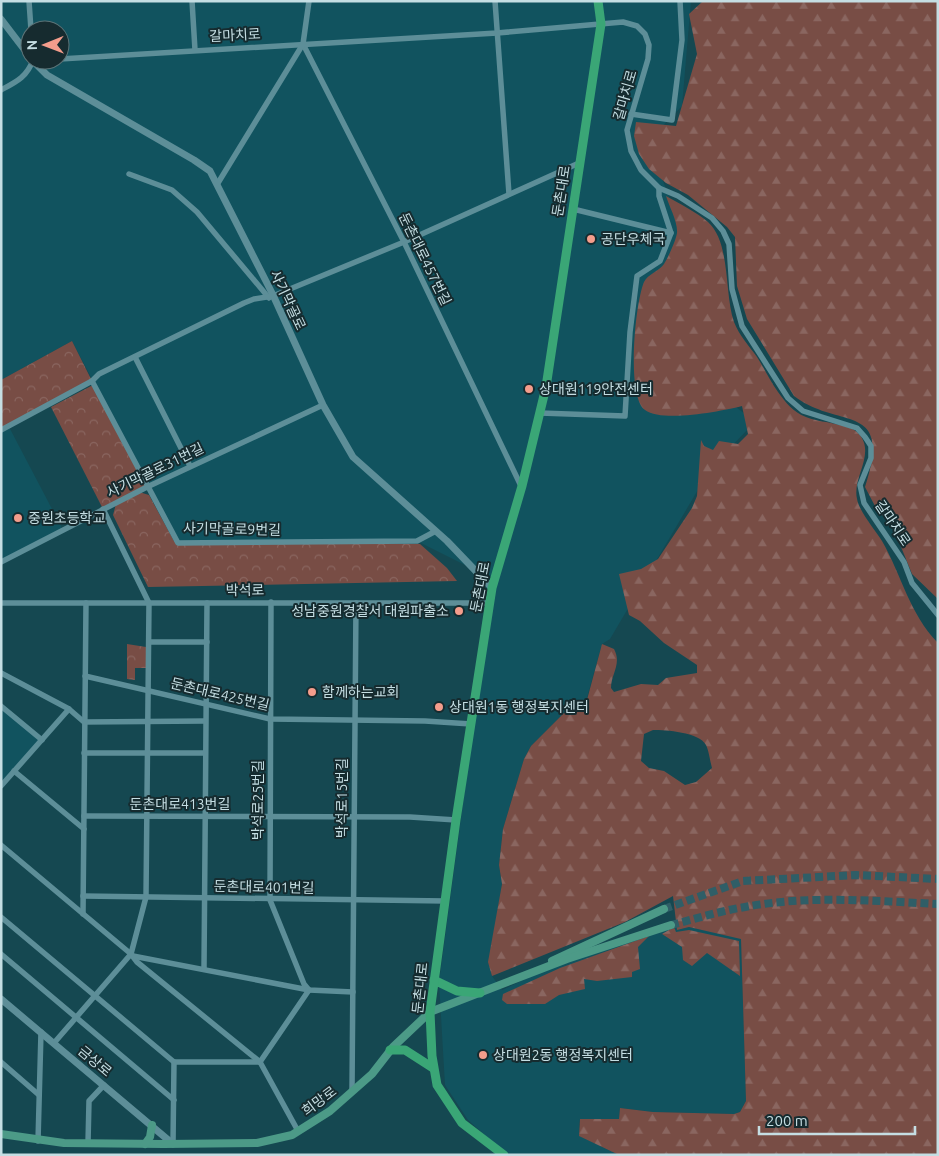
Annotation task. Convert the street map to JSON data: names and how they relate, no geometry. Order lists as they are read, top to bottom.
{
  "streets": {
    "main road": ["둔촌대로", "희망로"],
    "street": [
      "갈마치로",
      "둔촌대로457번길",
      "사기막골로",
      "사기막골로31번길",
      "사기막골로9번길",
      "박석로",
      "둔촌대로425번길",
      "박석로15번길",
      "박석로25번길",
      "둔촌대로413번길",
      "둔촌대로401번길",
      "금상로"
    ]
  },
  "crossings": [
    ["갈마치로", "둔촌대로"],
    ["갈마치로", "둔촌대로457번길"],
    ["둔촌대로", "둔촌대로457번길"],
    ["둔촌대로", "사기막골로"],
    ["둔촌대로", "박석로"],
    ["둔촌대로", "둔촌대로425번길"],
    ["둔촌대로", "둔촌대로413번길"],
    ["둔촌대로", "둔촌대로401번길"],
    ["둔촌대로", "희망로"],
    ["사기막골로", "사기막골로31번길"],
    ["사기막골로", "사기막골로9번길"],
    ["사기막골로31번길", "사기막골로9번길"],
    ["박석로", "박석로15번길"],
    ["박석로", "박석로25번길"],
    ["둔촌대로425번길", "박석로15번길"],
    ["둔촌대로425번길", "박석로25번길"],
    ["박석로15번길", "둔촌대로413번길"],
    ["박석로15번길", "둔촌대로401번길"],
    ["박석로15번길", "희망로"],
    ["박석로25번길", "둔촌대로413번길"],
    ["박석로25번길", "둔촌대로401번길"],
    ["금상로", "희망로"]
  ],
  "places": [
    "공단우체국",
    "상대원119안전센터",
    "중원초등학교",
    "성남중원경찰서 대원파출소",
    "함께하는교회",
    "상대원1동 행정복지센터",
    "상대원2동 행정복지센터"
  ],
  "scale_bar": "200 m",
  "north": "left"
}
